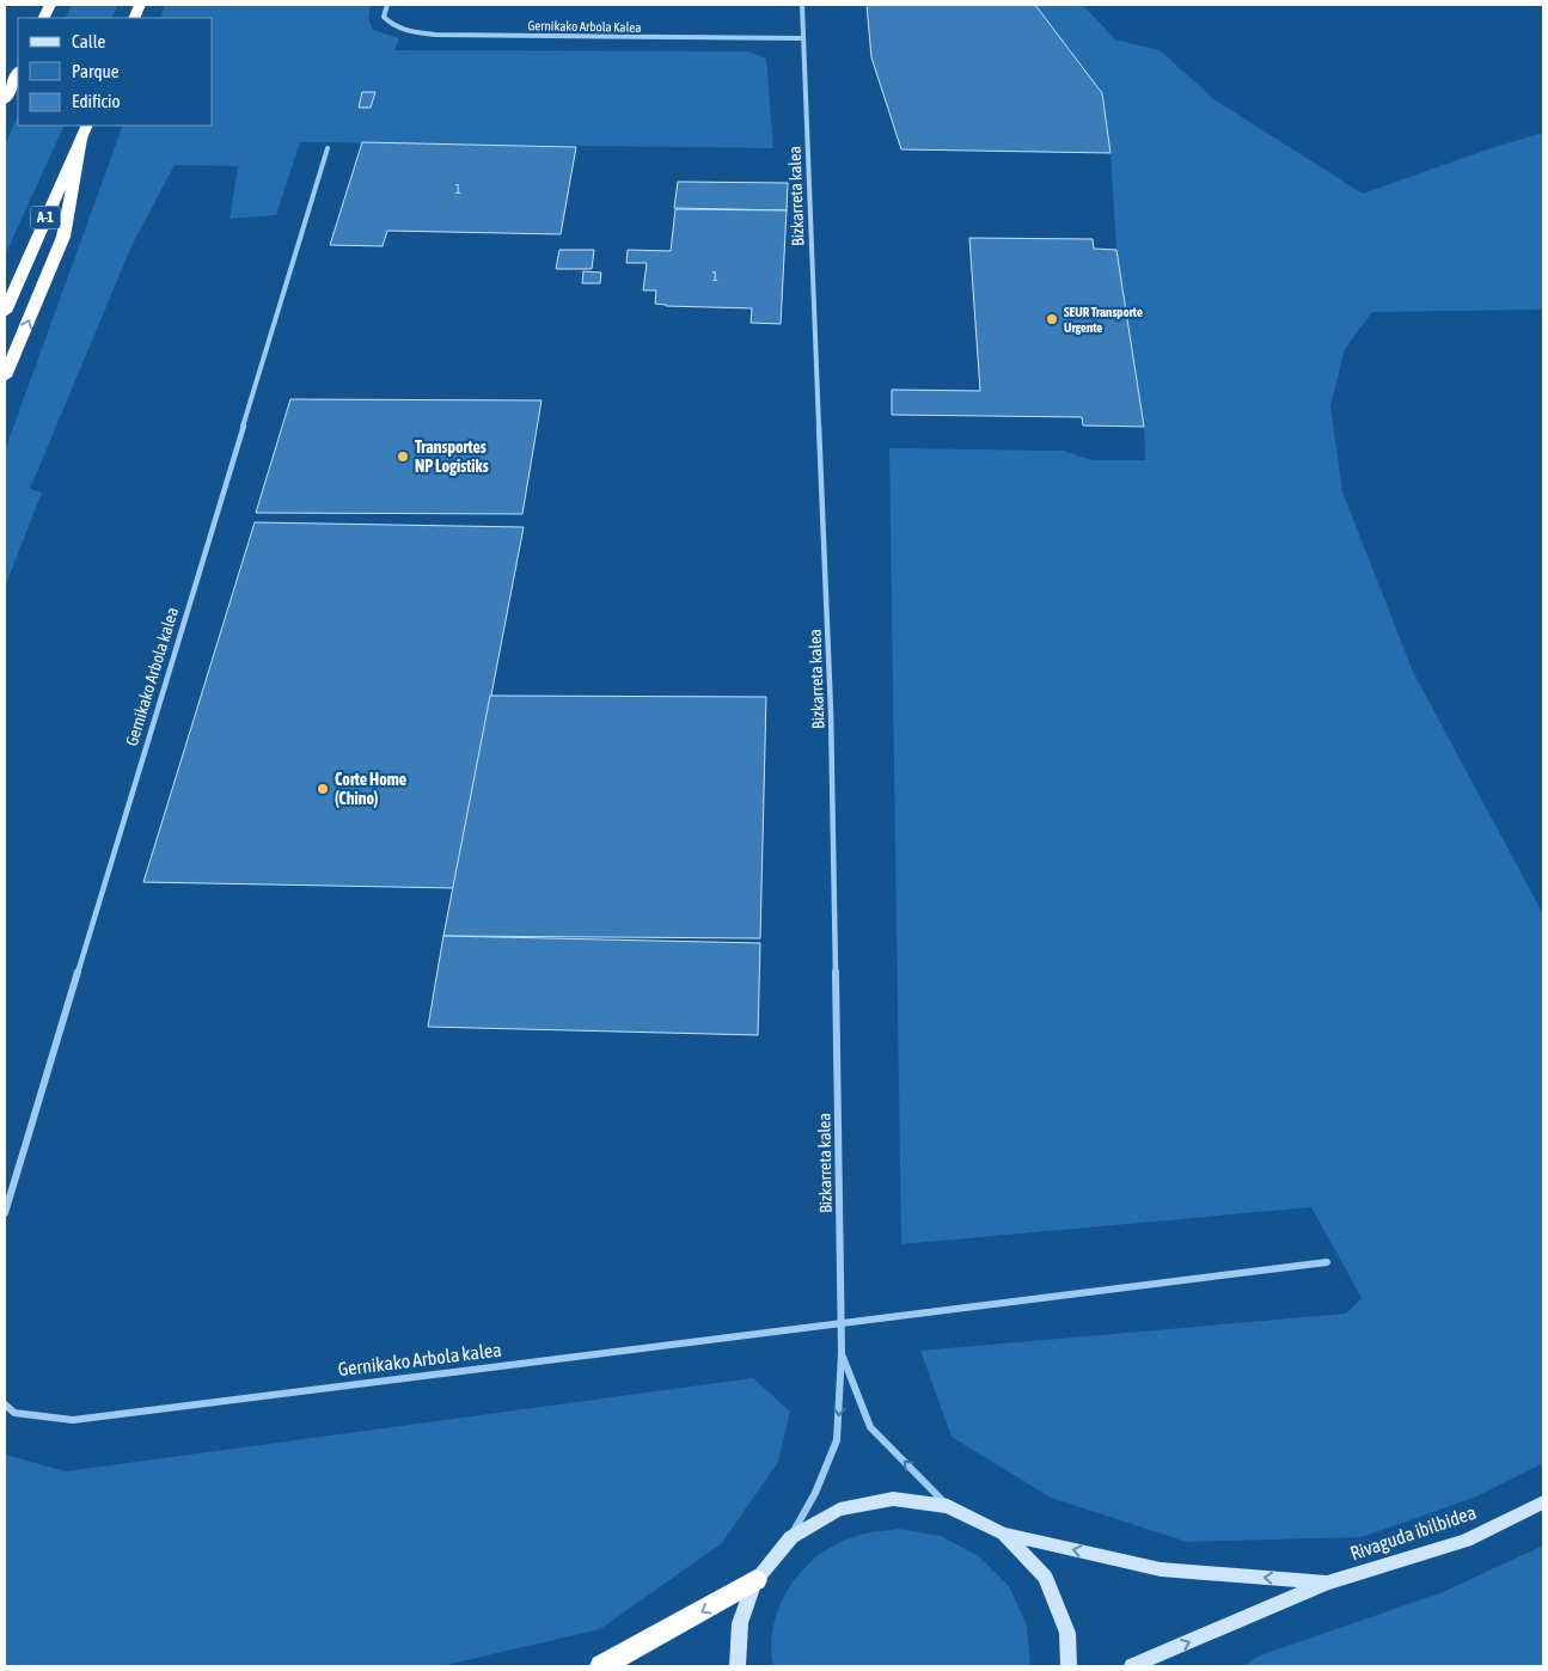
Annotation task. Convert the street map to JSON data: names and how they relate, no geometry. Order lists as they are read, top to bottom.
{
  "streets": {
    "highway": ["A-1"],
    "street": [
      "Gernikako Arbola Kalea",
      "Bizkarreta kalea",
      "Gernikako Arbola kalea",
      "Rivaguda ibilbidea"
    ]
  },
  "crossings": [
    ["Gernikako Arbola Kalea", "Bizkarreta kalea"],
    ["Bizkarreta kalea", "Gernikako Arbola kalea"]
  ],
  "places": ["SEUR Transporte Urgente", "Transportes NP Logistiks", "Corte Home (Chino)"],
  "house_numbers": ["1", "1"],
  "legend": ["Calle", "Parque", "Edificio"]
}
